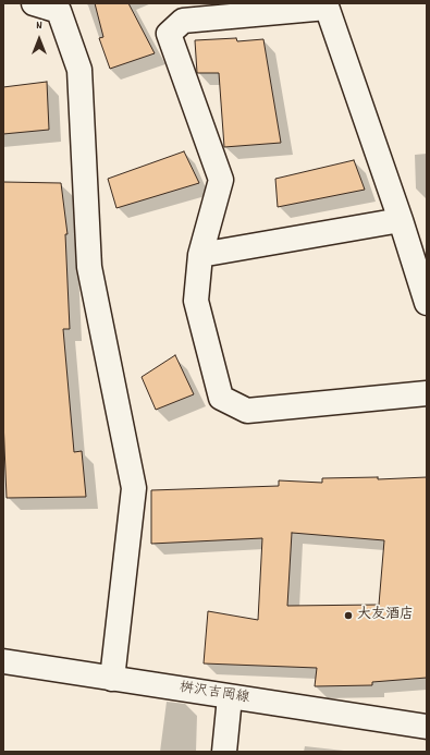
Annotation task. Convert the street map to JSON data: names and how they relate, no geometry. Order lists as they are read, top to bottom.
{
  "streets": {
    "street": ["桝沢吉岡線"]
  },
  "places": ["大友酒店"],
  "north": "top"
}
